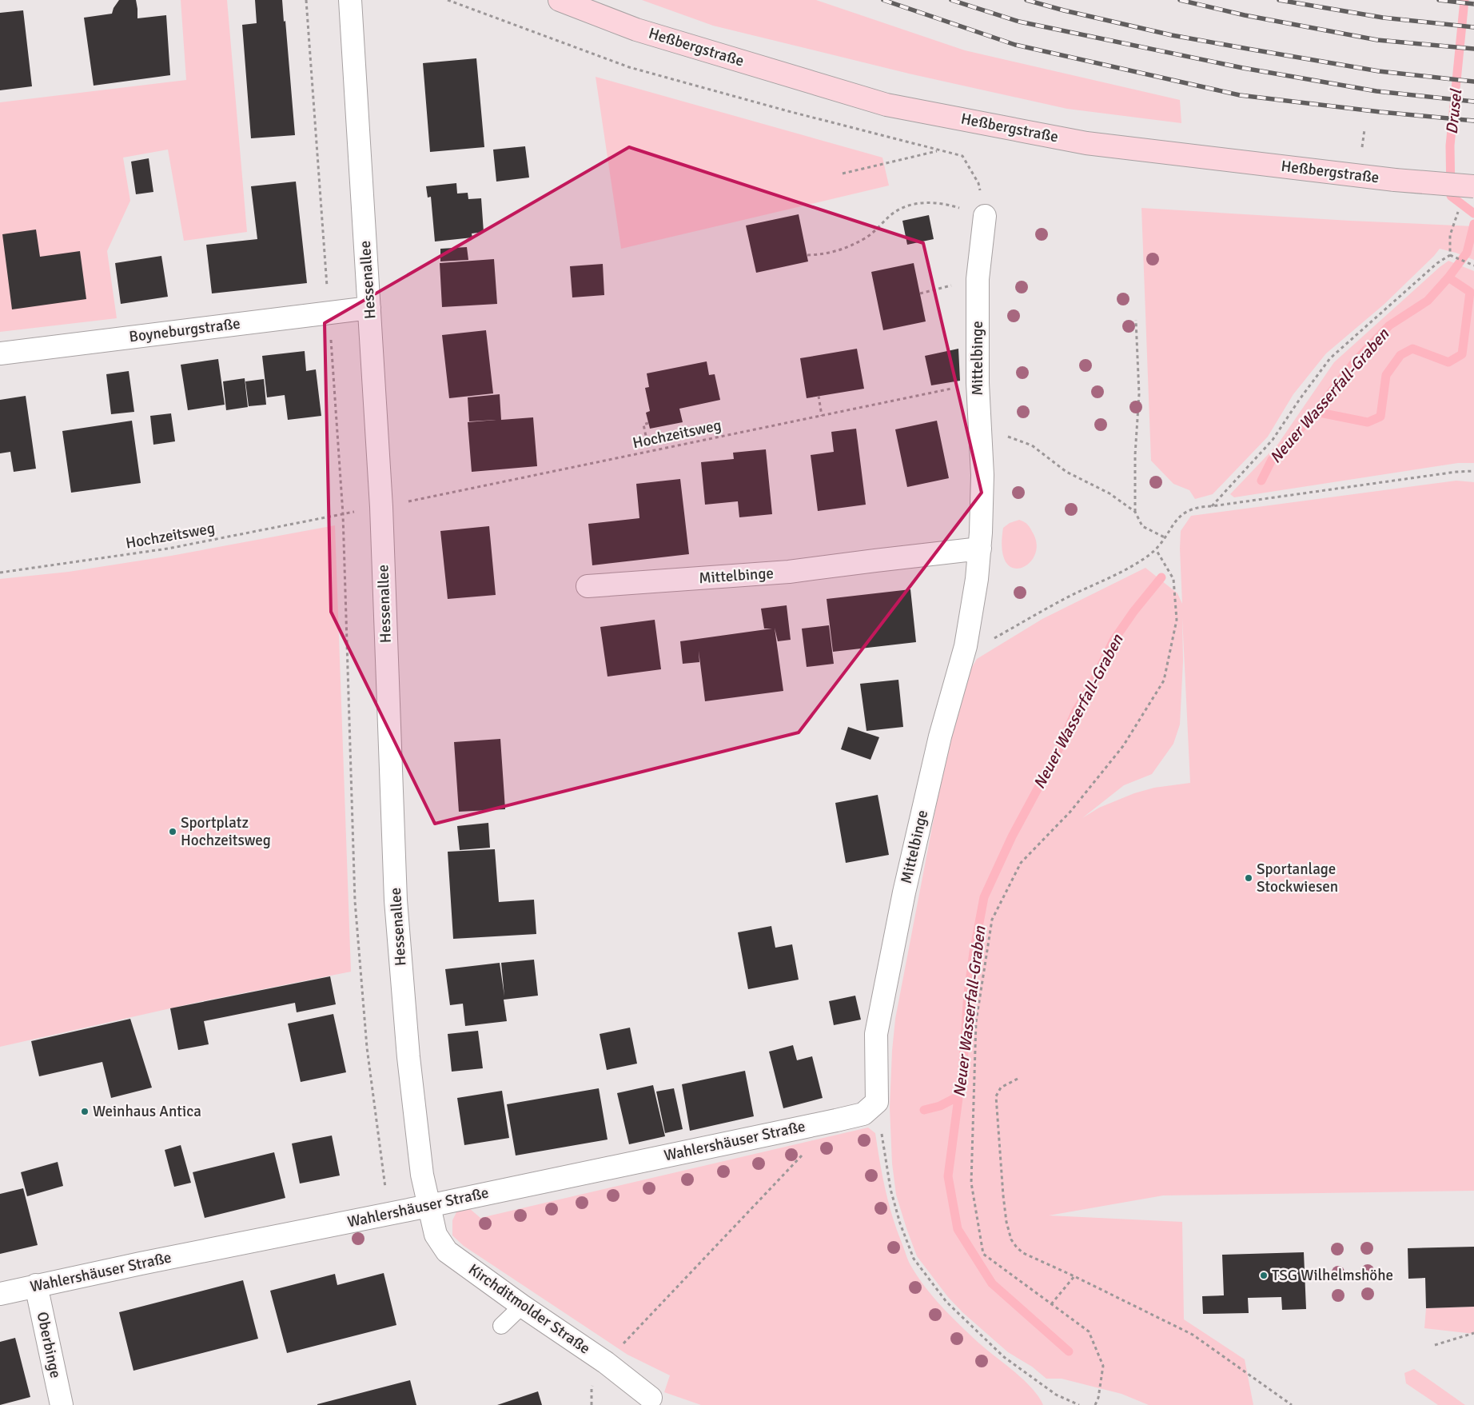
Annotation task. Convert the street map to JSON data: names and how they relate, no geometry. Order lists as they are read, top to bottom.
{
  "streets": {
    "main road": ["Heßbergstraße"],
    "street": [
      "Hessenallee",
      "Boyneburgstraße",
      "Mittelbinge",
      "Wahlershäuser Straße",
      "Kirchditmolder Straße",
      "Oberbinge"
    ],
    "path": ["Hochzeitsweg"]
  },
  "crossings": [
    ["Hessenallee", "Boyneburgstraße"],
    ["Hessenallee", "Hochzeitsweg"],
    ["Hessenallee", "Wahlershäuser Straße"],
    ["Hessenallee", "Kirchditmolder Straße"],
    ["Mittelbinge", "Hochzeitsweg"],
    ["Mittelbinge", "Wahlershäuser Straße"],
    ["Wahlershäuser Straße", "Kirchditmolder Straße"],
    ["Wahlershäuser Straße", "Oberbinge"]
  ],
  "water": ["Drusel", "Neuer Wasserfall-Graben"],
  "places": [
    "Sportplatz Hochzeitsweg",
    "Sportanlage Stockwiesen",
    "Weinhaus Antica",
    "TSG Wilhelmshöhe"
  ]
}
